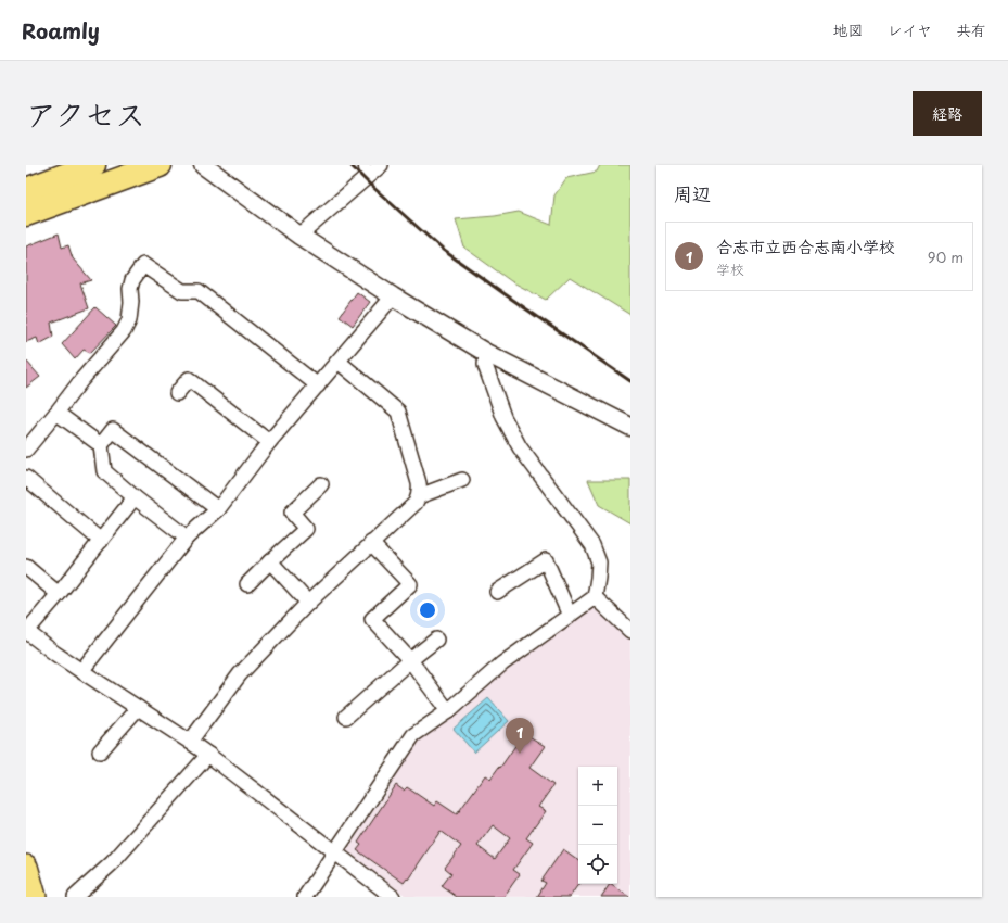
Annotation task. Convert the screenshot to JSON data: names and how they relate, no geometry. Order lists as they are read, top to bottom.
{
  "page": {
    "header": "Roamly",
    "nav": ["地図", "レイヤ", "共有"],
    "title": "アクセス",
    "buttons": "経路",
    "heading": "周辺",
    "list": [
      {
        "mark": "1",
        "name": "合志市立西合志南小学校",
        "note": "学校",
        "value": "90 m"
      }
    ],
    "pins": "1",
    "map_buttons": ["+", "−"]
  }
}
